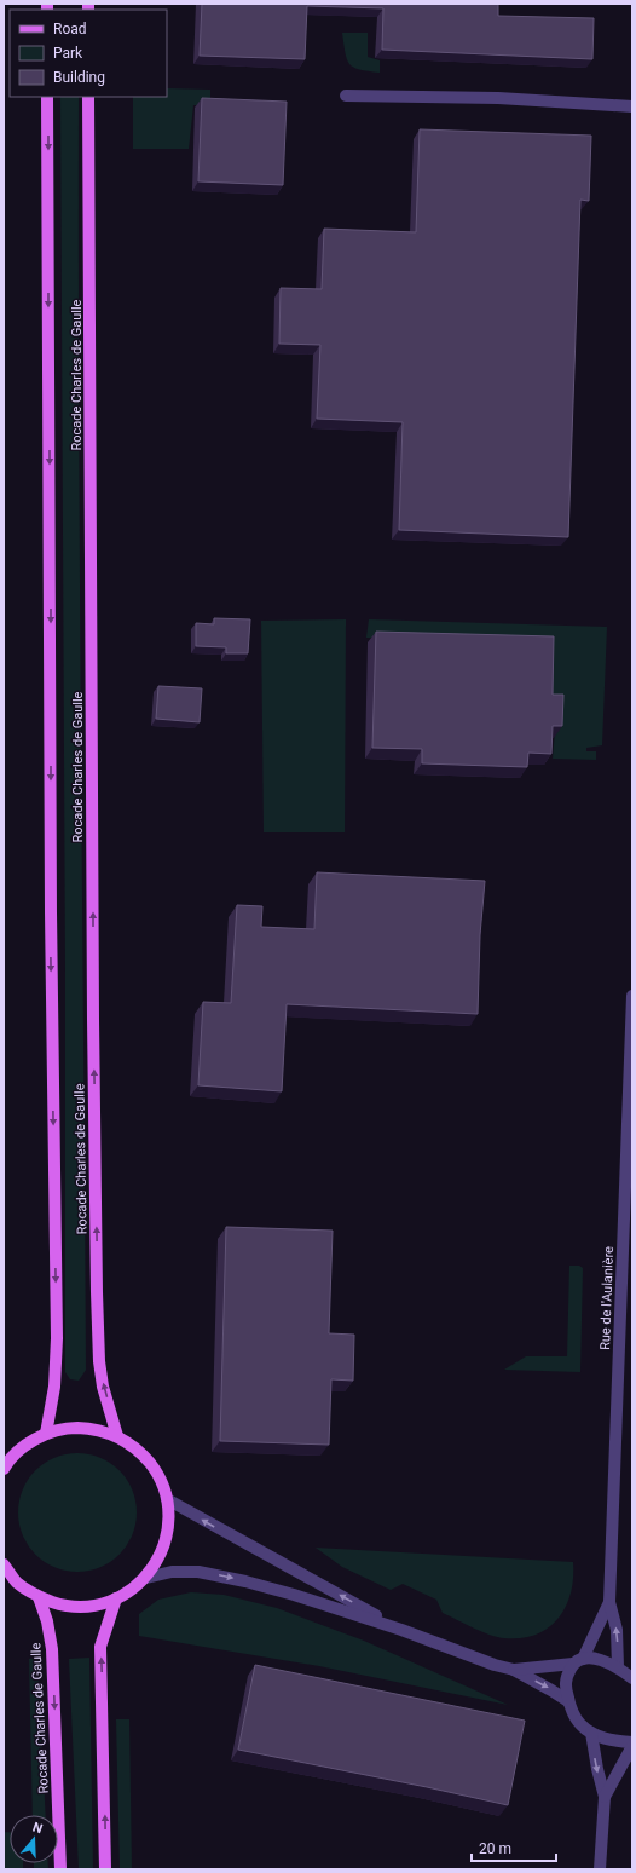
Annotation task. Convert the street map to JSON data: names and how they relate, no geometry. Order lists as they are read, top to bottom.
{
  "streets": {
    "main road": ["Rocade Charles de Gaulle"],
    "street": ["Rue de l'Aulanière"]
  },
  "legend": ["Road", "Park", "Building"],
  "scale_bar": "20 m",
  "north": "top"
}
